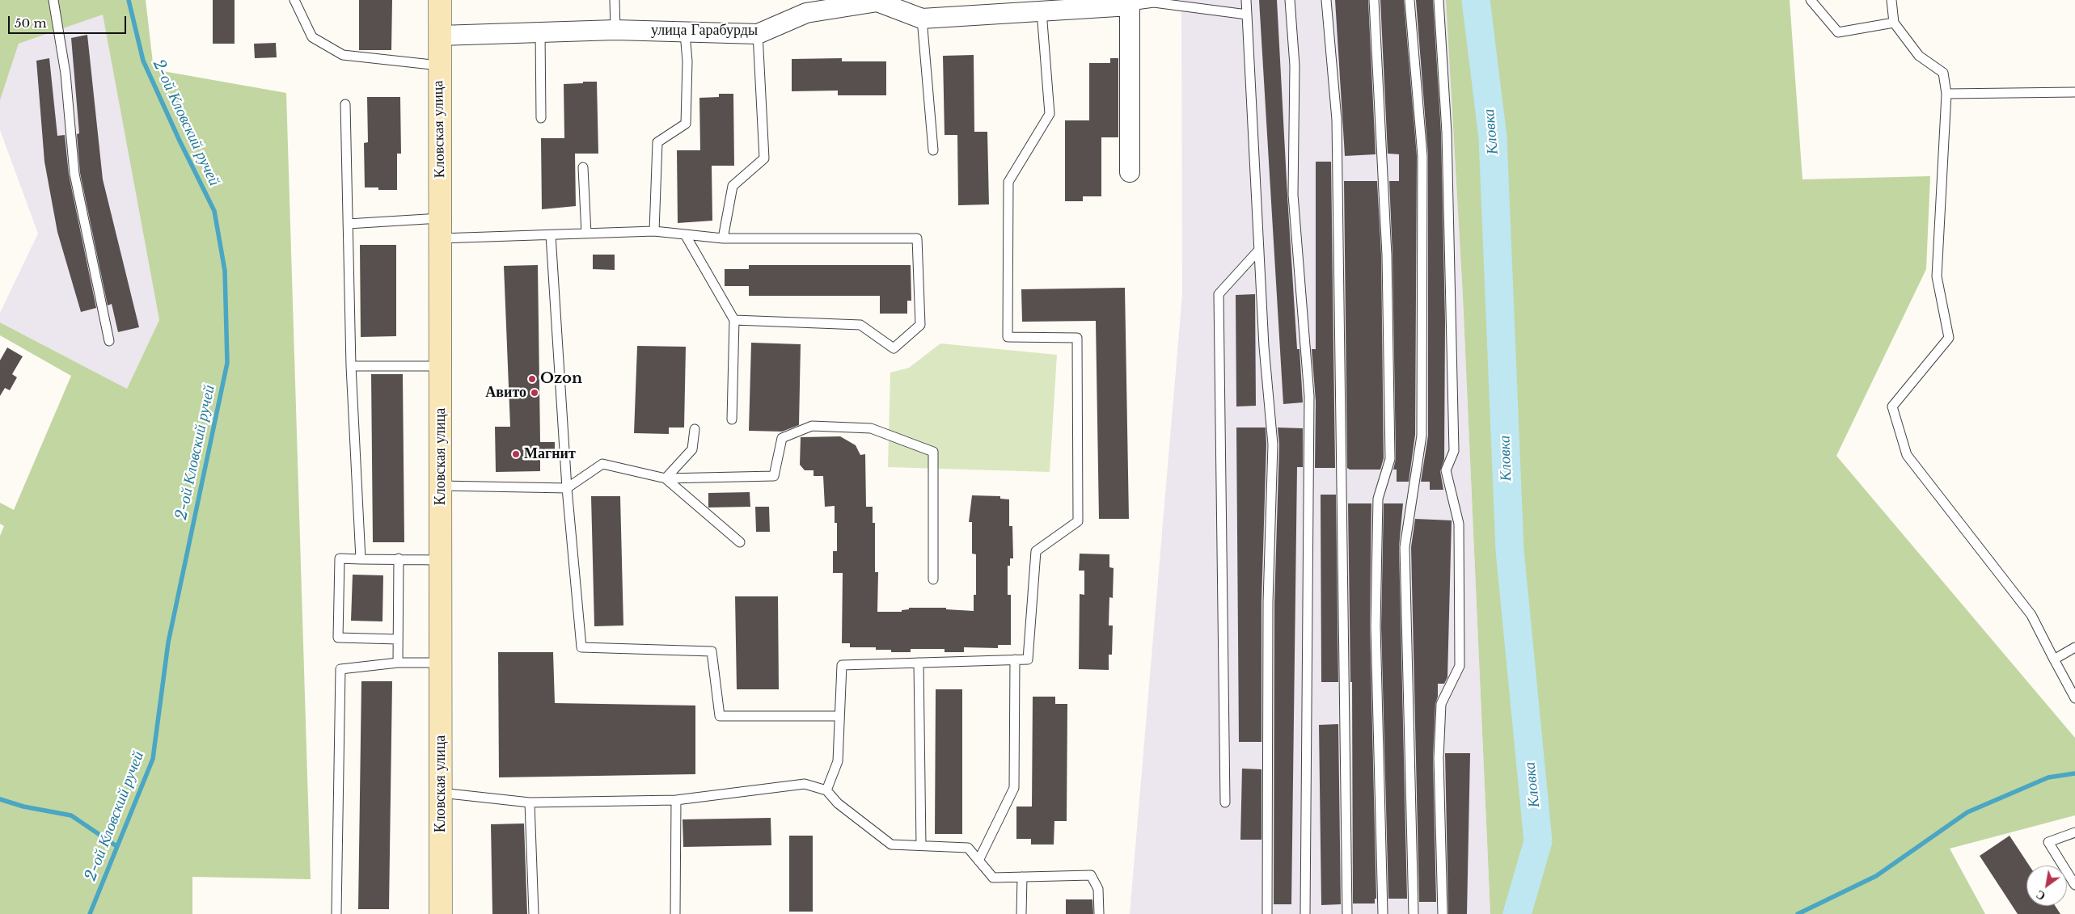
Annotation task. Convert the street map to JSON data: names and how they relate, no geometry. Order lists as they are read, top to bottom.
{
  "streets": {
    "street": ["улица Гарабурды", "Кловская улица"]
  },
  "crossings": [
    ["улица Гарабурды", "Кловская улица"]
  ],
  "water": ["2-ой Кловский ручей", "Кловка"],
  "places": ["Ozon", "Авито", "Магнит"],
  "scale_bar": "50 m",
  "north": "bottom left"
}
